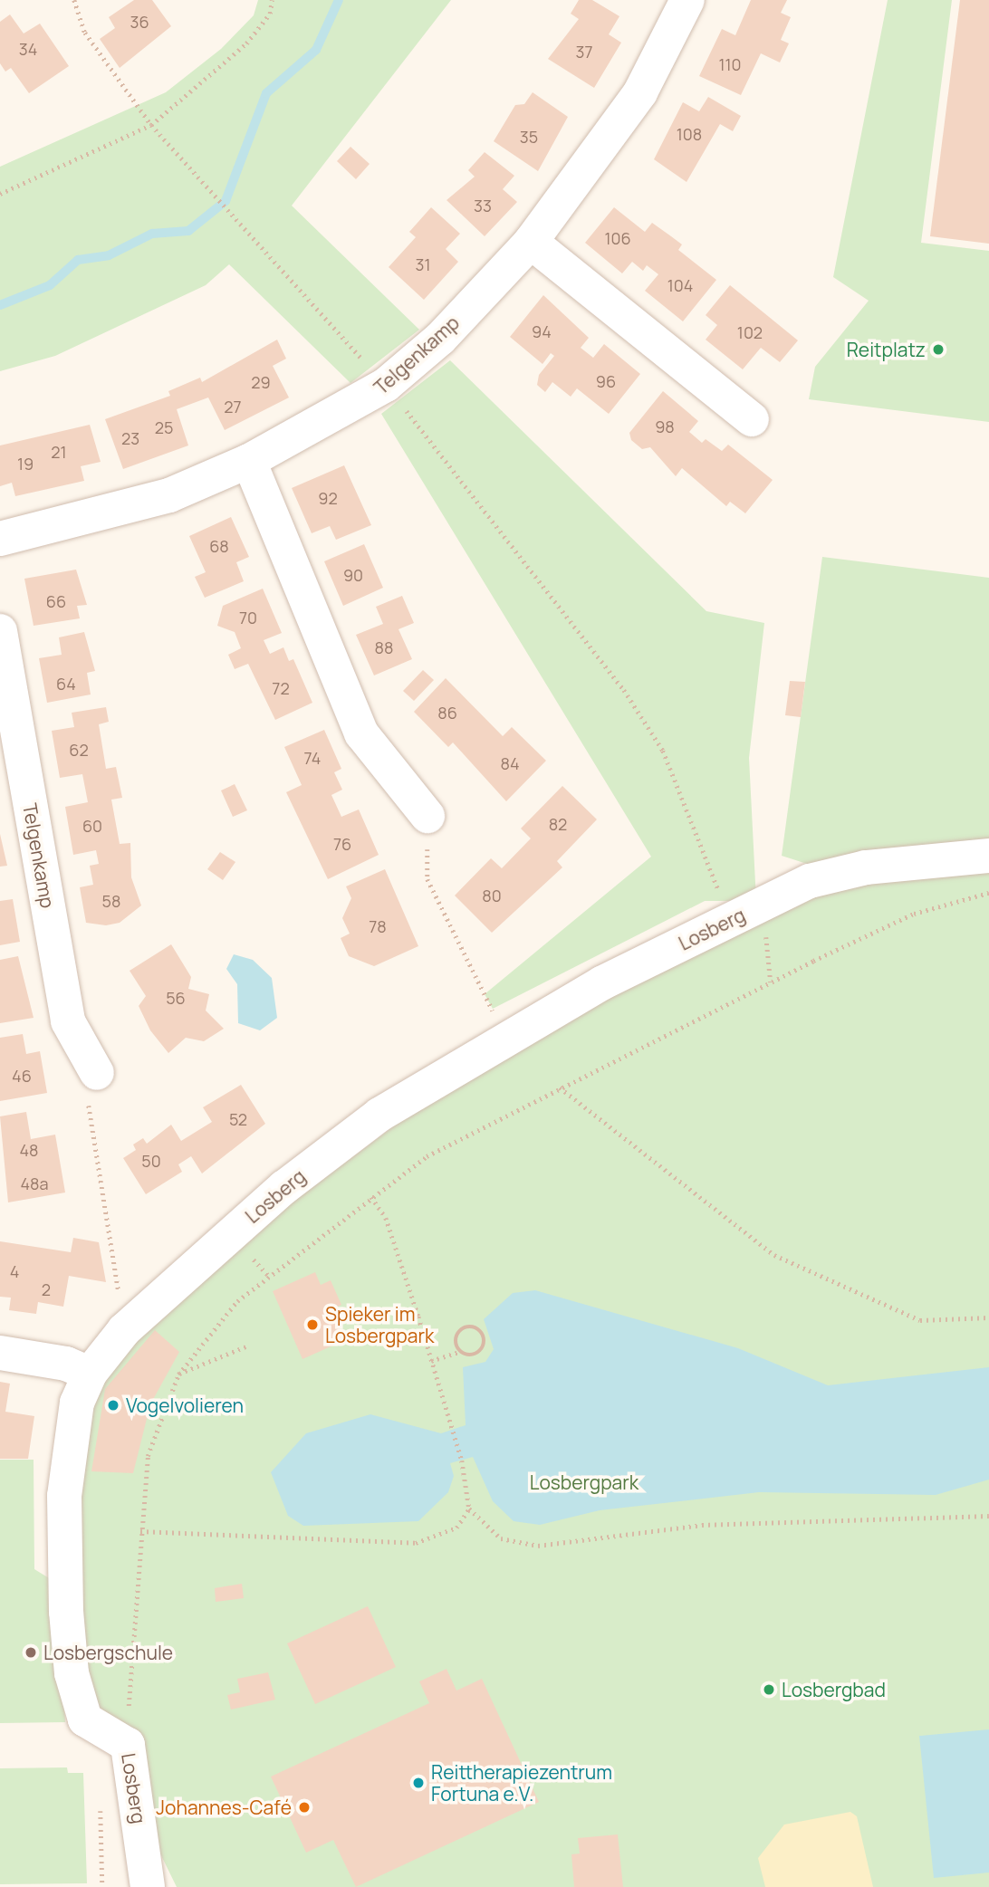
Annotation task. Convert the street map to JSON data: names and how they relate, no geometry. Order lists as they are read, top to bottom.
{
  "streets": {
    "street": ["Telgenkamp", "Losberg"]
  },
  "parks": ["Losbergpark"],
  "places": [
    "Reitplatz",
    "Spieker im Losbergpark",
    "Vogelvolieren",
    "Losbergschule",
    "Losbergbad",
    "Reittherapiezentrum Fortuna e.V.",
    "Johannes-Café"
  ],
  "house_numbers": [
    "36",
    "34",
    "37",
    "110",
    "108",
    "35",
    "33",
    "106",
    "31",
    "104",
    "94",
    "102",
    "96",
    "29",
    "27",
    "98",
    "25",
    "23",
    "21",
    "19",
    "92",
    "68",
    "90",
    "66",
    "70",
    "88",
    "64",
    "72",
    "86",
    "62",
    "74",
    "84",
    "82",
    "60",
    "76",
    "80",
    "58",
    "78",
    "56",
    "46",
    "52",
    "48",
    "50",
    "48a",
    "4",
    "2"
  ]
}
